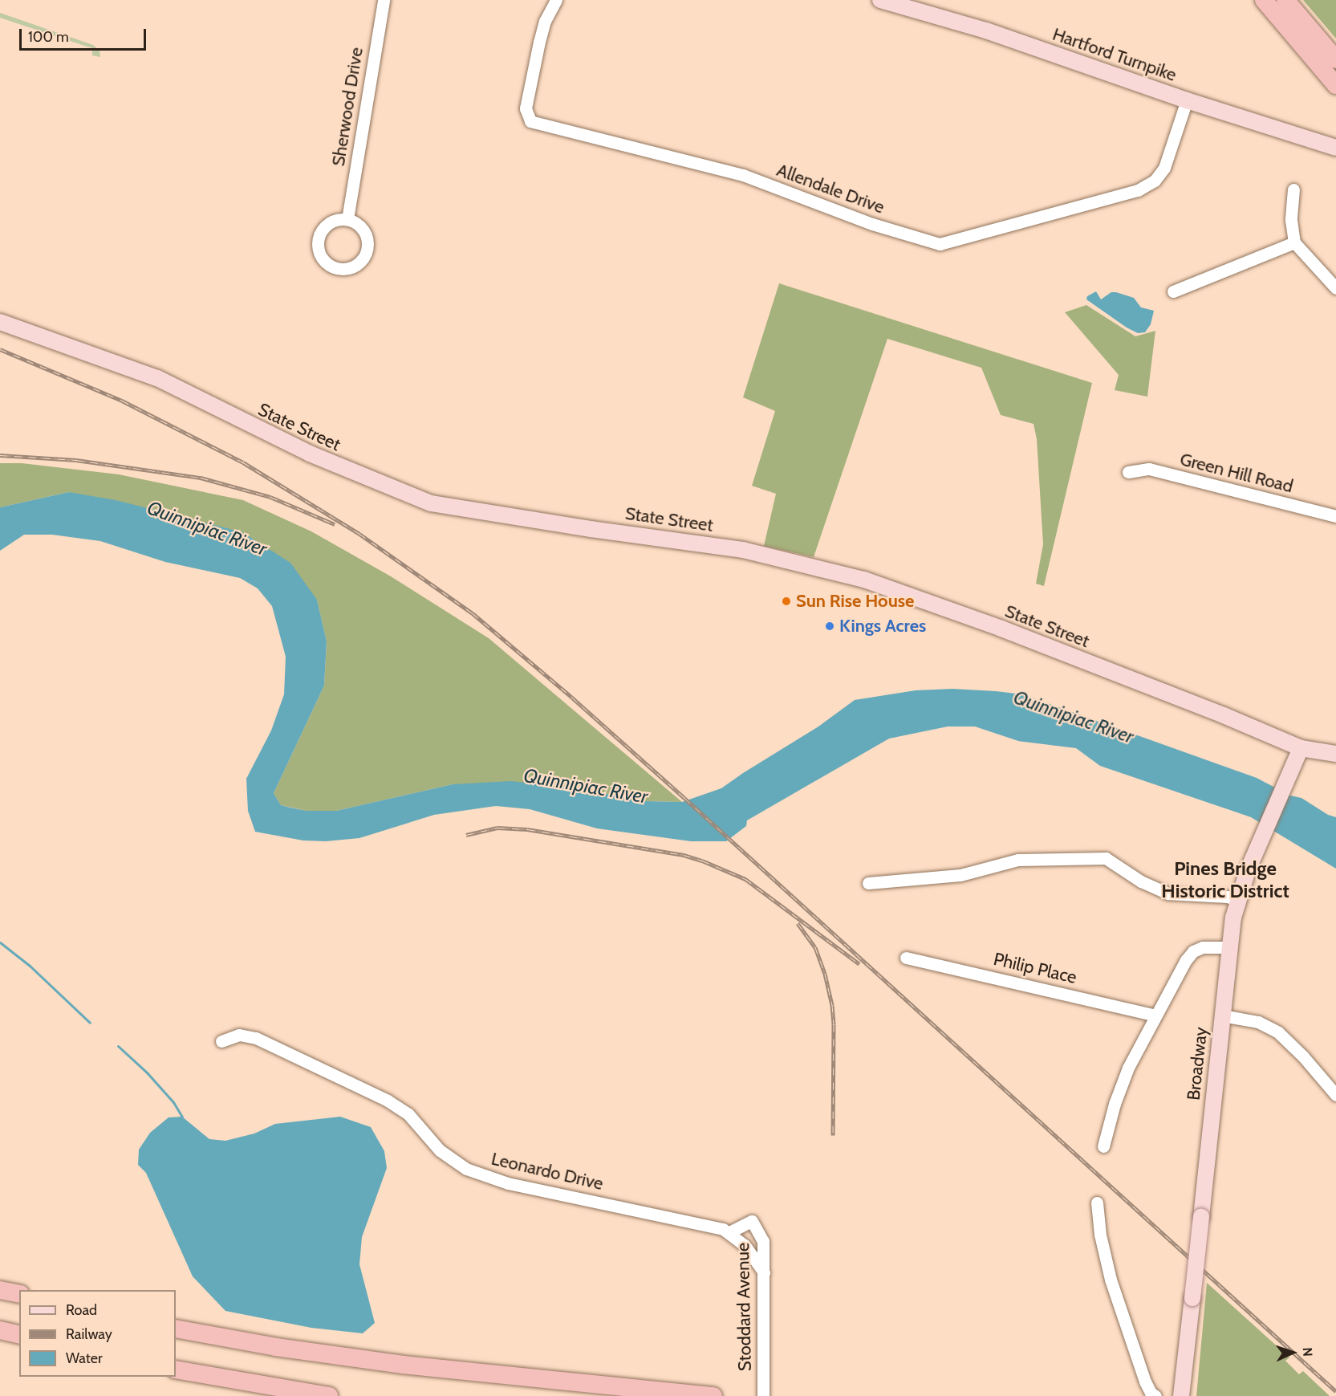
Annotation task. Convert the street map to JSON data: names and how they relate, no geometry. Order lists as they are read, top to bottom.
{
  "streets": {
    "main road": ["Hartford Turnpike", "State Street", "Broadway"],
    "street": [
      "Sherwood Drive",
      "Allendale Drive",
      "Green Hill Road",
      "Philip Place",
      "Leonardo Drive",
      "Stoddard Avenue"
    ]
  },
  "crossings": [
    ["Hartford Turnpike", "Allendale Drive"],
    ["State Street", "Broadway"],
    ["Leonardo Drive", "Stoddard Avenue"]
  ],
  "districts": ["Pines Bridge Historic District"],
  "water": ["Quinnipiac River"],
  "places": ["Sun Rise House", "Kings Acres"],
  "legend": ["Road", "Railway", "Water"],
  "scale_bar": "100 m",
  "north": "right"
}
